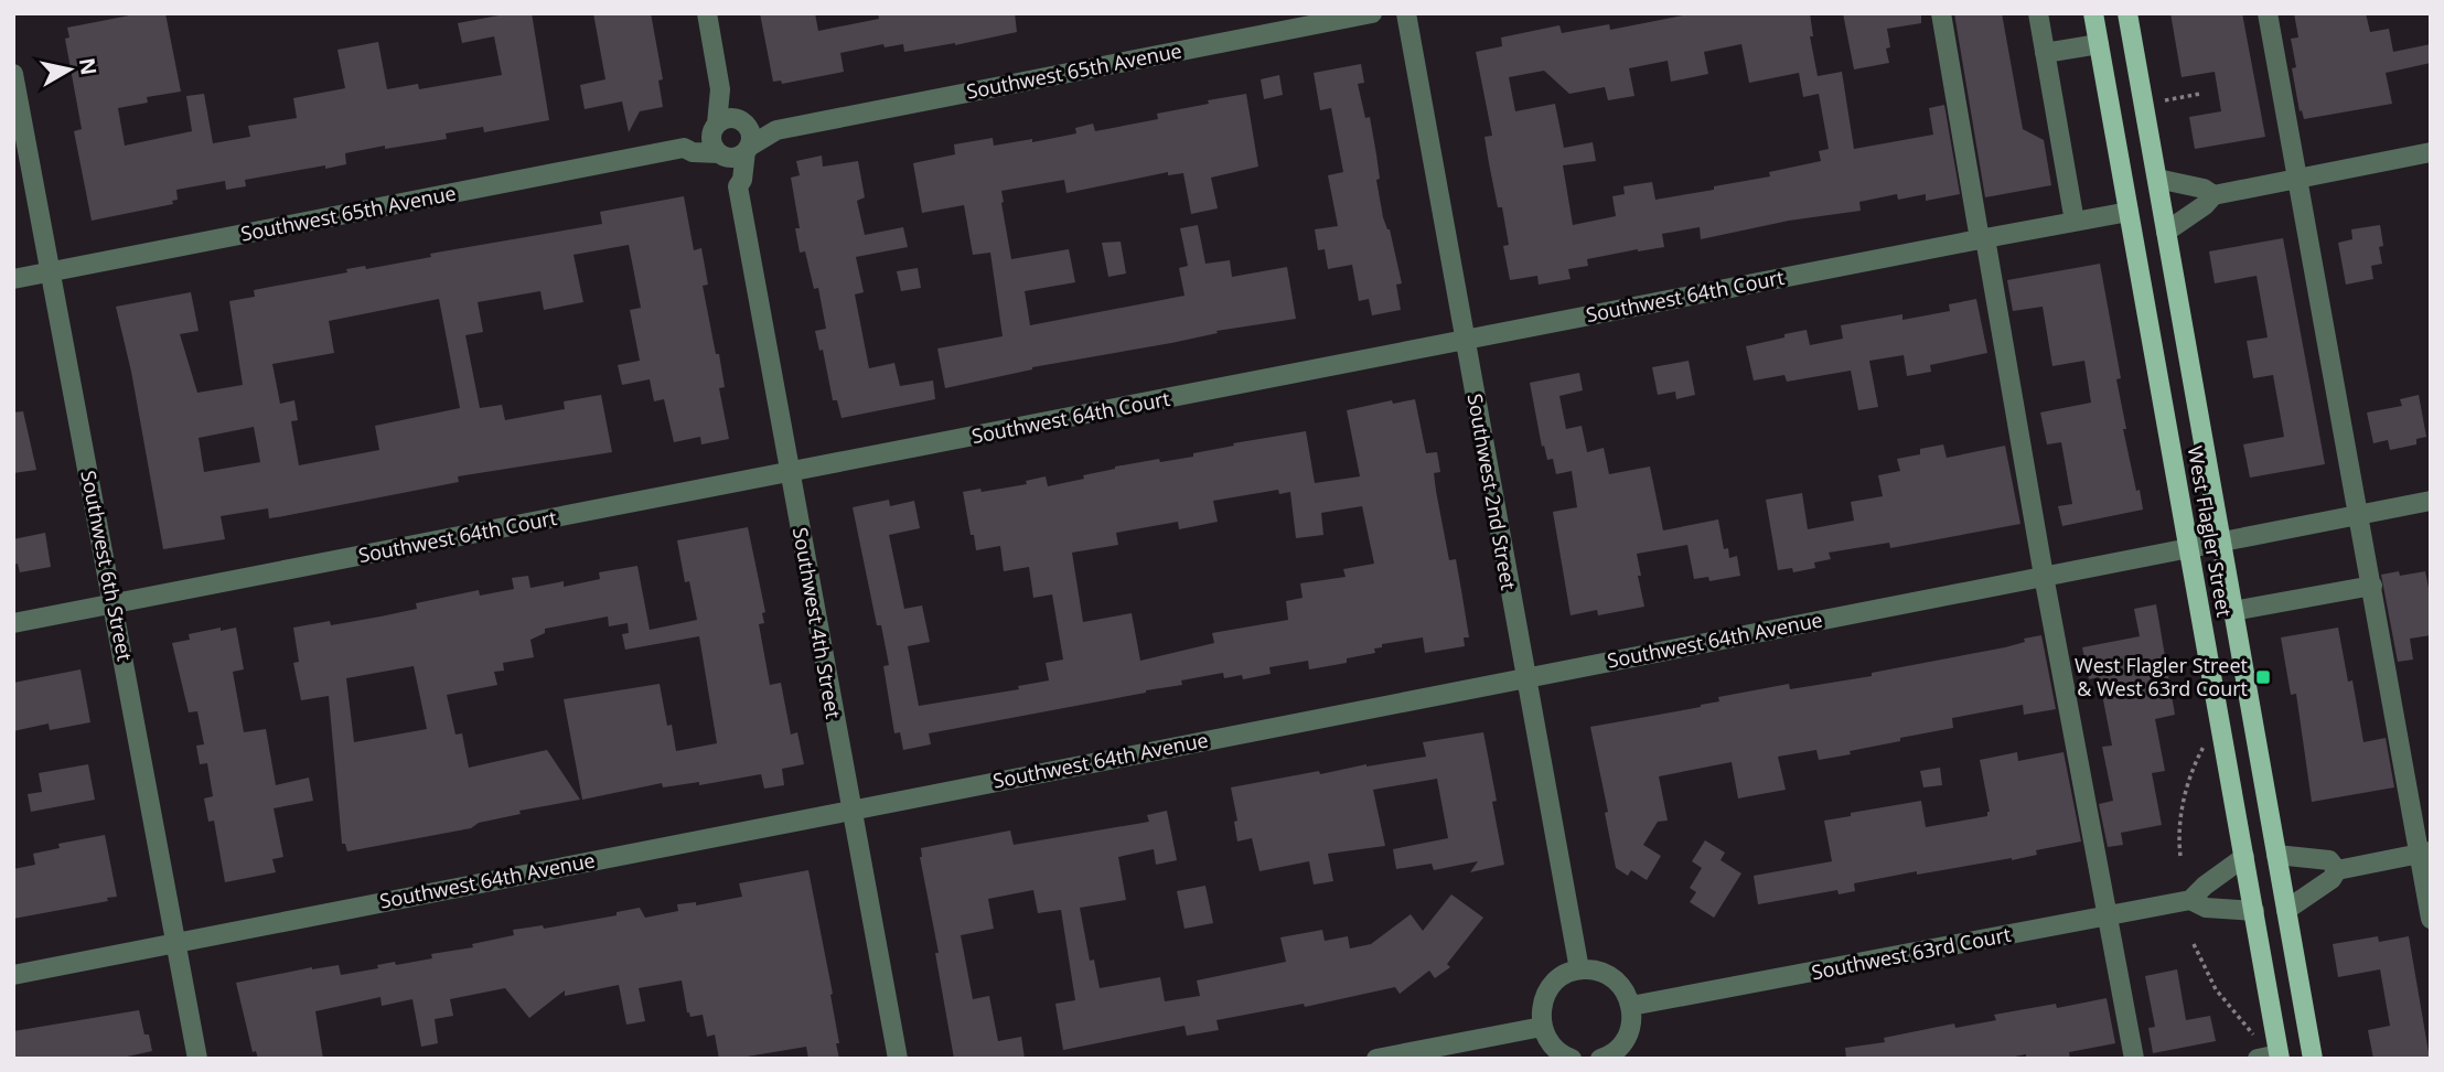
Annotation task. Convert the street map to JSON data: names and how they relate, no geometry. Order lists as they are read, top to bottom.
{
  "streets": {
    "main road": ["West Flagler Street"],
    "street": [
      "Southwest 65th Avenue",
      "Southwest 64th Court",
      "Southwest 2nd Street",
      "Southwest 6th Street",
      "Southwest 4th Street",
      "Southwest 64th Avenue",
      "Southwest 63rd Court"
    ]
  },
  "crossings": [
    ["Southwest 65th Avenue", "Southwest 6th Street"],
    ["Southwest 65th Avenue", "Southwest 4th Street"],
    ["Southwest 64th Court", "Southwest 2nd Street"],
    ["Southwest 64th Court", "West Flagler Street"],
    ["Southwest 64th Court", "Southwest 6th Street"],
    ["Southwest 64th Court", "Southwest 4th Street"],
    ["Southwest 2nd Street", "Southwest 64th Avenue"],
    ["West Flagler Street", "Southwest 64th Avenue"],
    ["West Flagler Street", "Southwest 63rd Court"],
    ["Southwest 6th Street", "Southwest 64th Avenue"],
    ["Southwest 4th Street", "Southwest 64th Avenue"]
  ],
  "places": {
    "transit": ["West Flagler Street & West 63rd Court"]
  },
  "north": "right"
}
